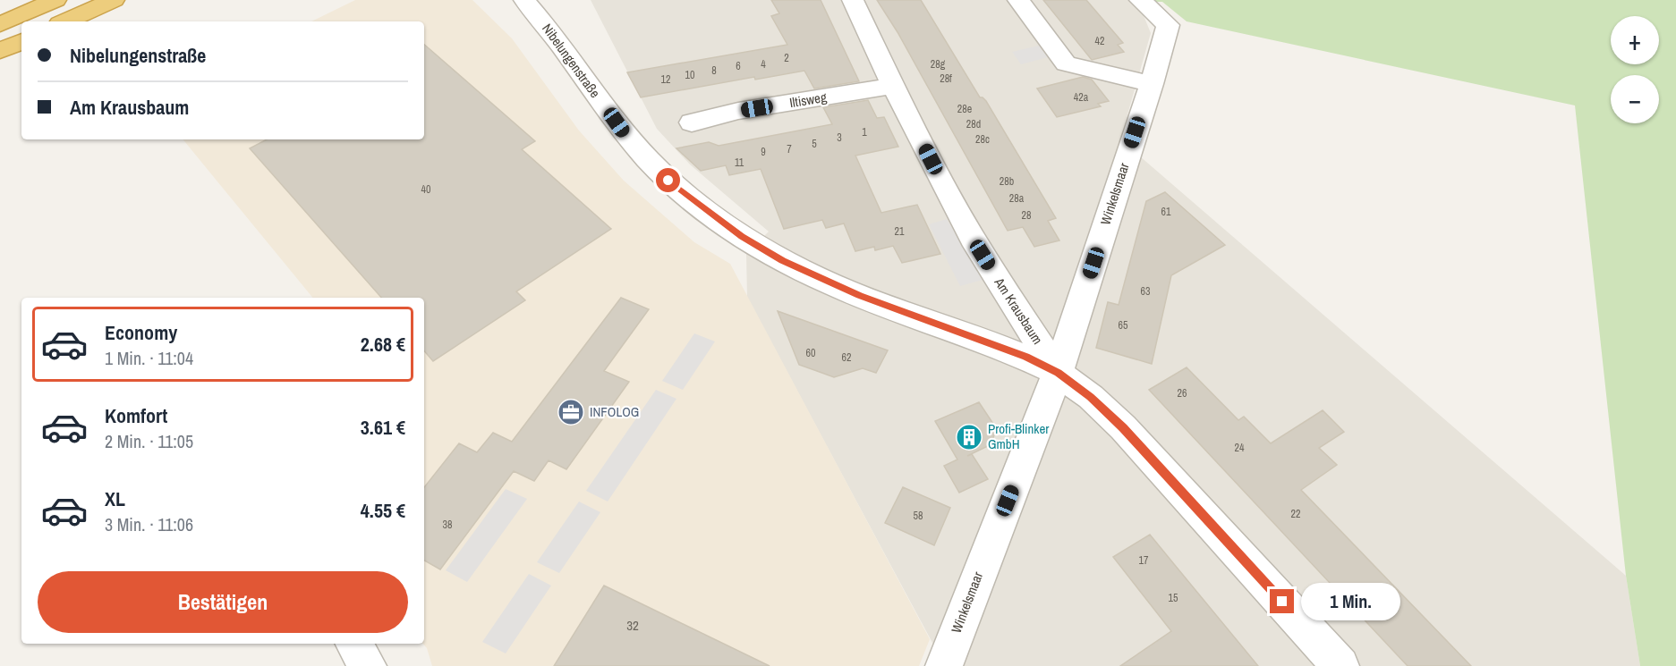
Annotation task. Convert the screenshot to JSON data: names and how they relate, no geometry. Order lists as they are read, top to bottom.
{
  "streets": {
    "street": [
      "Nibelungenstraße",
      "Iltisweg",
      "Winkelsmaar",
      "Am Krausbaum"
    ]
  },
  "crossings": [
    ["Nibelungenstraße", "Winkelsmaar"],
    ["Nibelungenstraße", "Am Krausbaum"],
    ["Iltisweg", "Am Krausbaum"],
    ["Winkelsmaar", "Am Krausbaum"]
  ],
  "places": {
    "office": ["INFOLOG"],
    "building": ["Profi-Blinker GmbH"]
  },
  "house_numbers": [
    "42",
    "2",
    "4",
    "28g",
    "6",
    "8",
    "10",
    "28f",
    "12",
    "42a",
    "28e",
    "28d",
    "1",
    "3",
    "28c",
    "5",
    "7",
    "9",
    "11",
    "28b",
    "40",
    "28a",
    "61",
    "28",
    "21",
    "63",
    "65",
    "60",
    "62",
    "26",
    "24",
    "22",
    "58",
    "38",
    "17",
    "15",
    "32"
  ],
  "page": {
    "map_buttons": ["+", "−"],
    "banner": ["Nibelungenstraße", "Am Krausbaum"],
    "list": [
      {
        "name": "Economy",
        "note": "1 Min. · 11:04",
        "value": "2.68 €"
      },
      {
        "name": "Komfort",
        "note": "2 Min. · 11:05",
        "value": "3.61 €"
      },
      {
        "name": "XL",
        "note": "3 Min. · 11:06",
        "value": "4.55 €"
      }
    ],
    "buttons": "Bestätigen",
    "bubble": "1 Min."
  }
}
